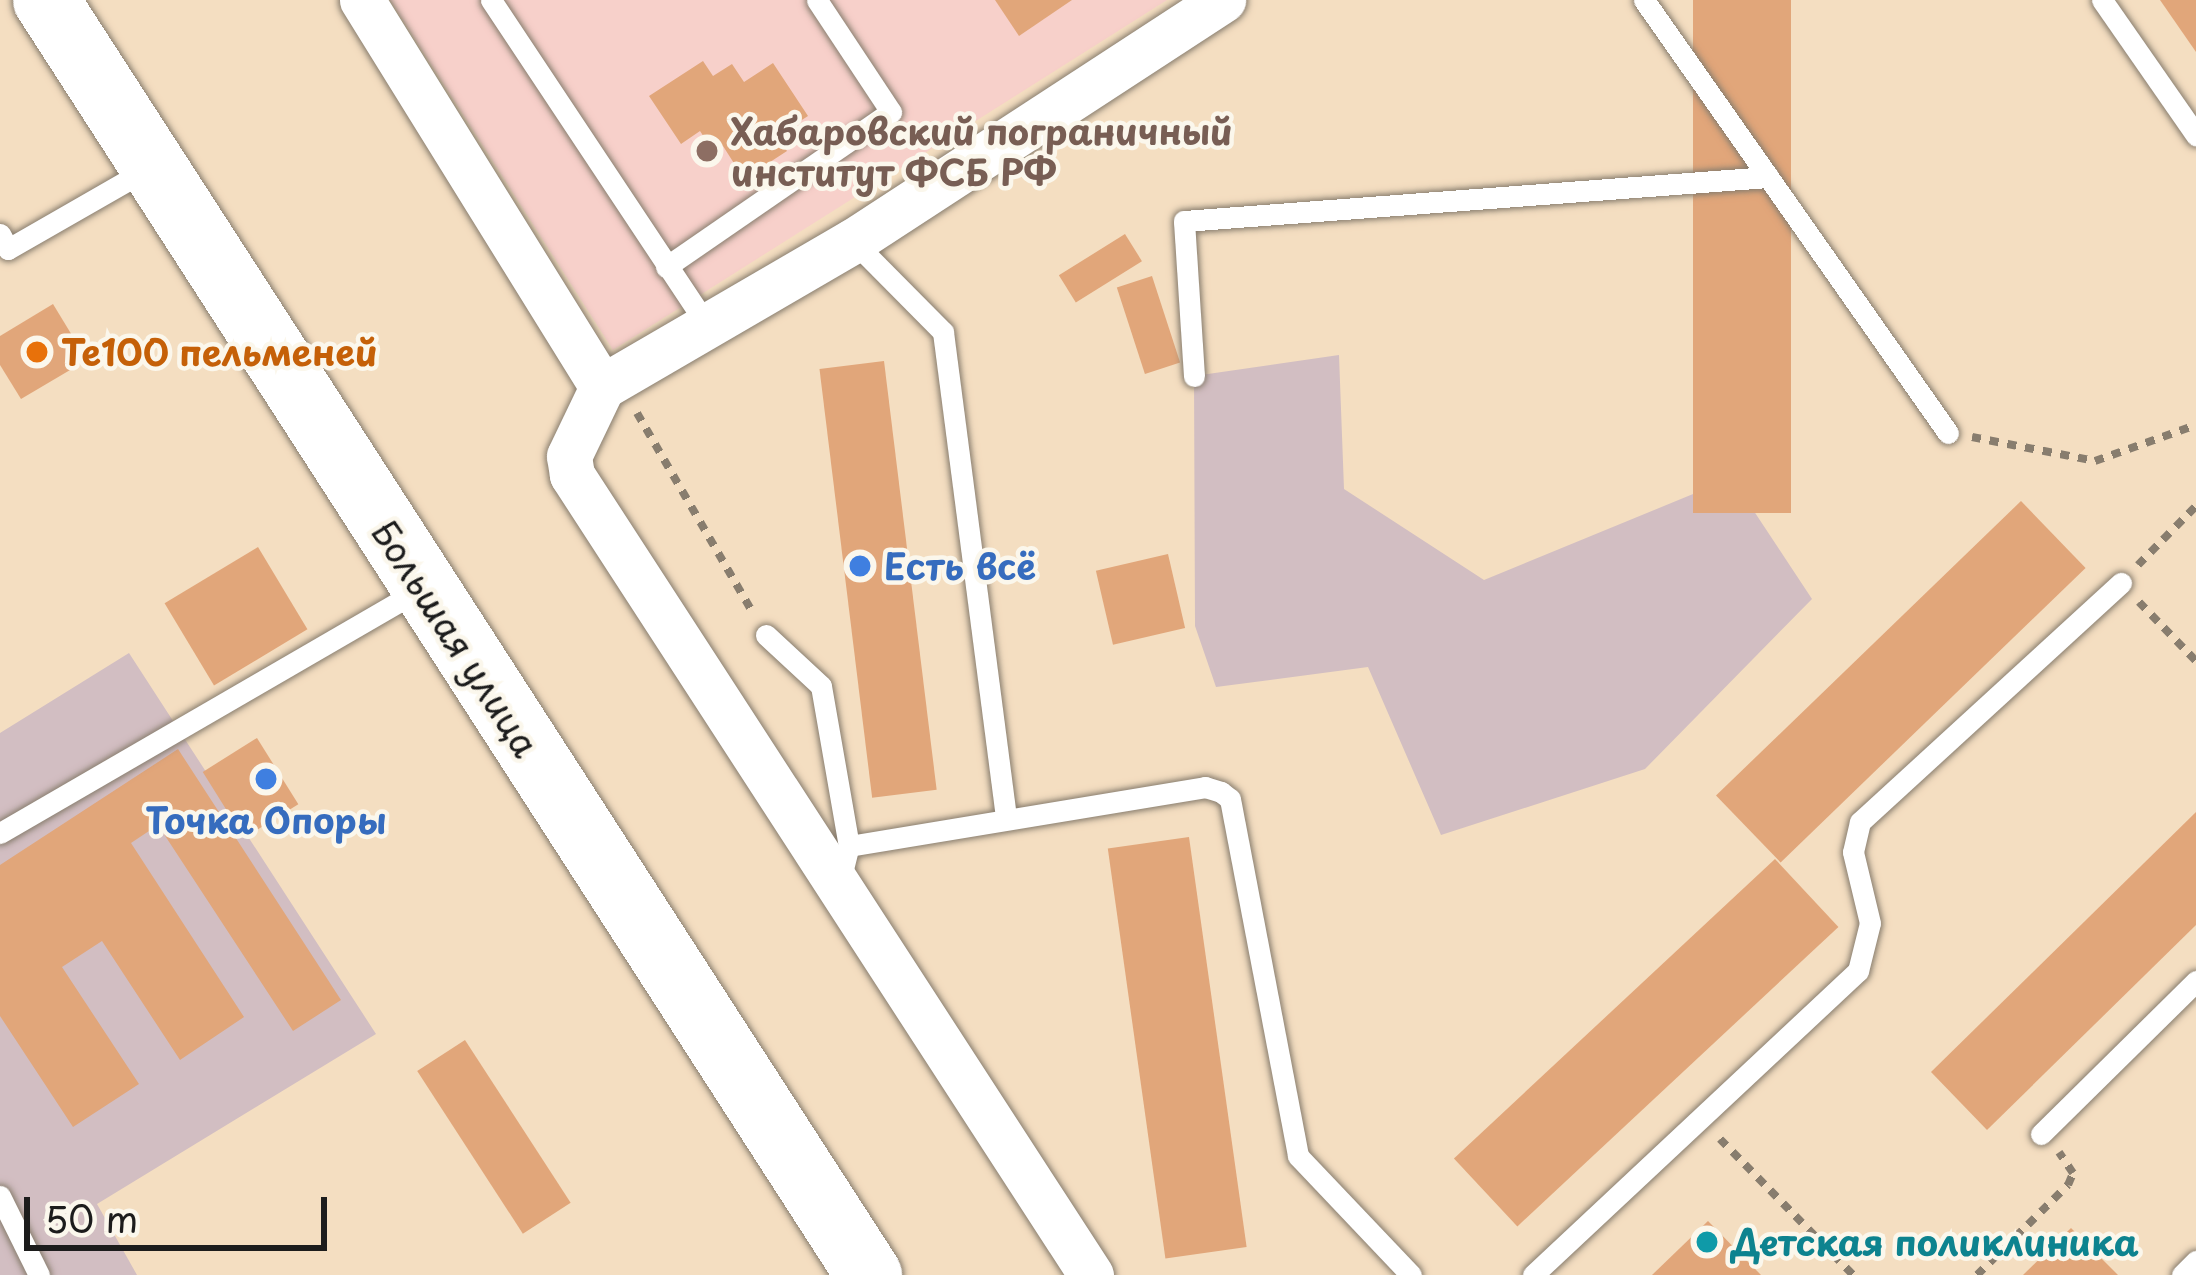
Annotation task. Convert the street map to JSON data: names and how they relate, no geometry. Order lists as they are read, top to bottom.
{
  "streets": {
    "highway": ["Большая улица"]
  },
  "places": [
    "Хабаровский пограничный институт ФСБ РФ",
    "Те100 пельменей",
    "Есть всё",
    "Точка Опоры",
    "Детская поликлиника"
  ],
  "scale_bar": "50 m"
}
